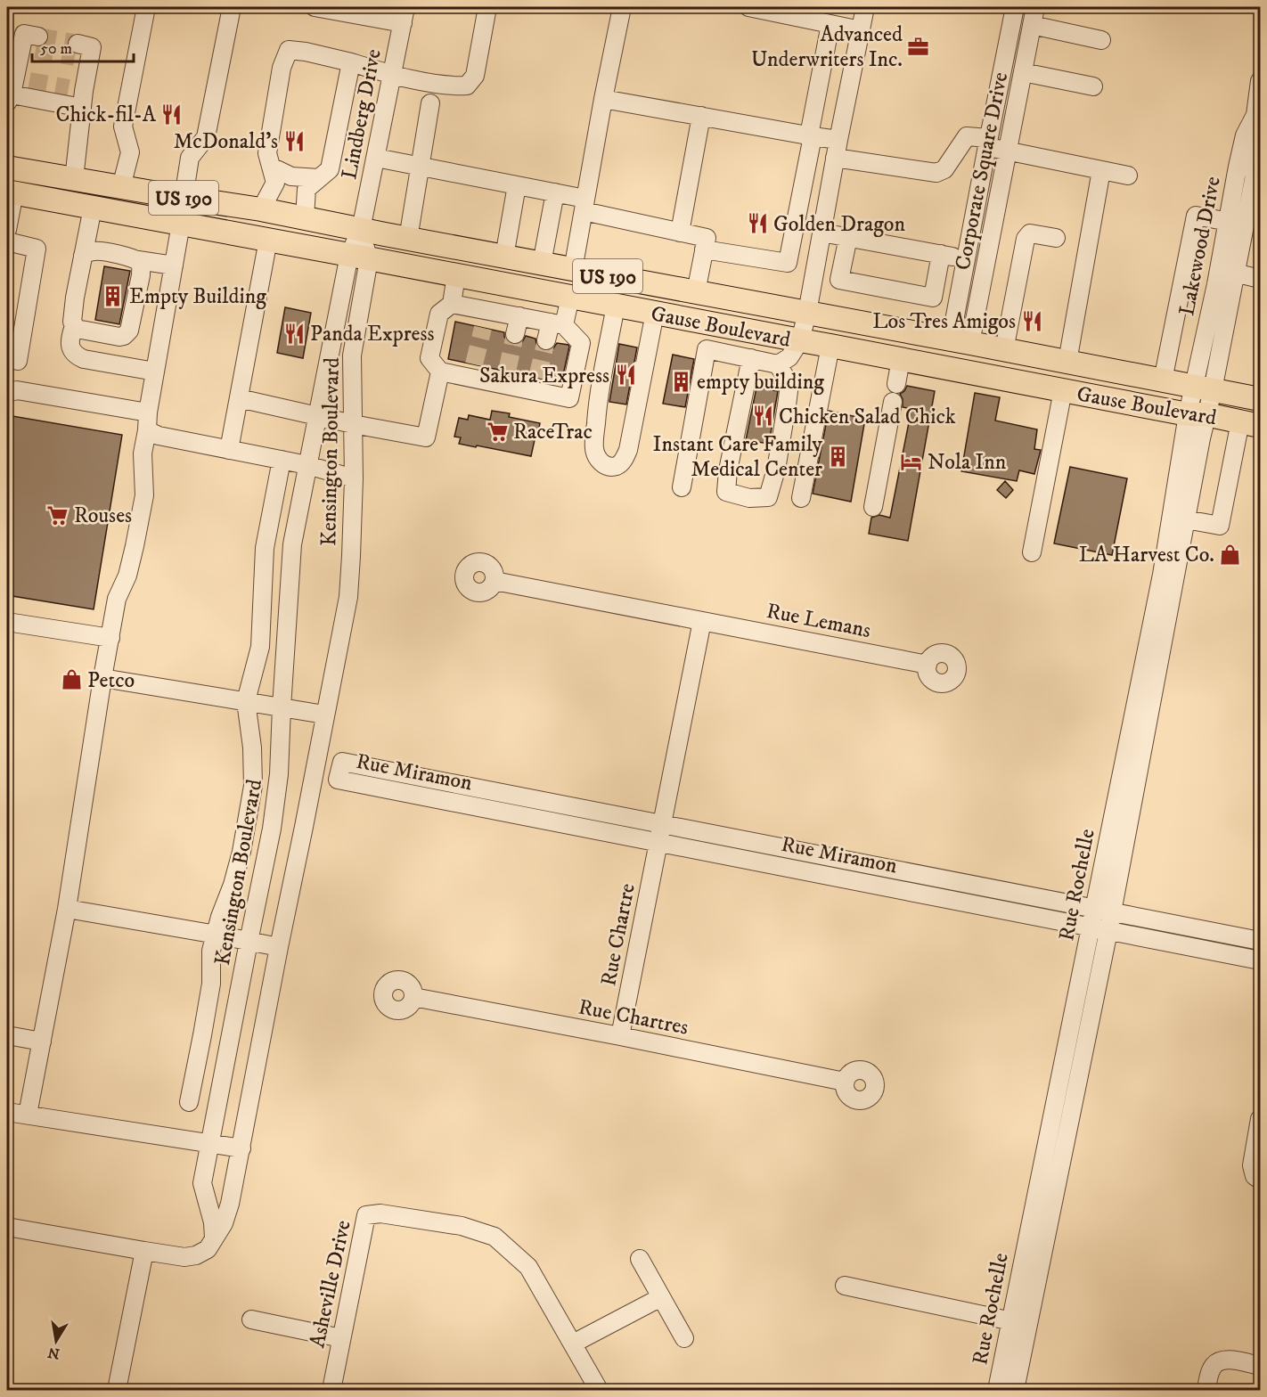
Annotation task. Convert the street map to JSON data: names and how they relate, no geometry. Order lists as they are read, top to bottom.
{
  "streets": {
    "main road": ["US 190", "Gause Boulevard"],
    "street": [
      "Lindberg Drive",
      "Corporate Square Drive",
      "Lakewood Drive",
      "Kensington Boulevard",
      "Rue Lemans",
      "Rue Miramon",
      "Rue Rochelle",
      "Rue Chartre",
      "Rue Chartres",
      "Asheville Drive"
    ]
  },
  "crossings": [
    ["Lindberg Drive", "Gause Boulevard"],
    ["Lindberg Drive", "Kensington Boulevard"],
    ["Corporate Square Drive", "Gause Boulevard"],
    ["Lakewood Drive", "Gause Boulevard"],
    ["Lakewood Drive", "Rue Rochelle"],
    ["Gause Boulevard", "Kensington Boulevard"],
    ["Gause Boulevard", "Rue Rochelle"],
    ["Rue Miramon", "Rue Rochelle"],
    ["Rue Miramon", "Rue Chartre"],
    ["Rue Chartre", "Rue Chartres"]
  ],
  "places": {
    "office": ["Advanced Underwriters Inc."],
    "restaurant": [
      "Chick-fil-A",
      "McDonald's",
      "Golden Dragon",
      "Los Tres Amigos",
      "Panda Express",
      "Sakura Express",
      "Chicken Salad Chick"
    ],
    "building": ["Empty Building", "empty building", "Instant Care Family Medical Center"],
    "supermarket": ["RaceTrac", "Rouses"],
    "hotel": ["Nola Inn"],
    "shop": ["LA Harvest Co.", "Petco"]
  },
  "scale_bar": "50 m",
  "north": "bottom"
}
